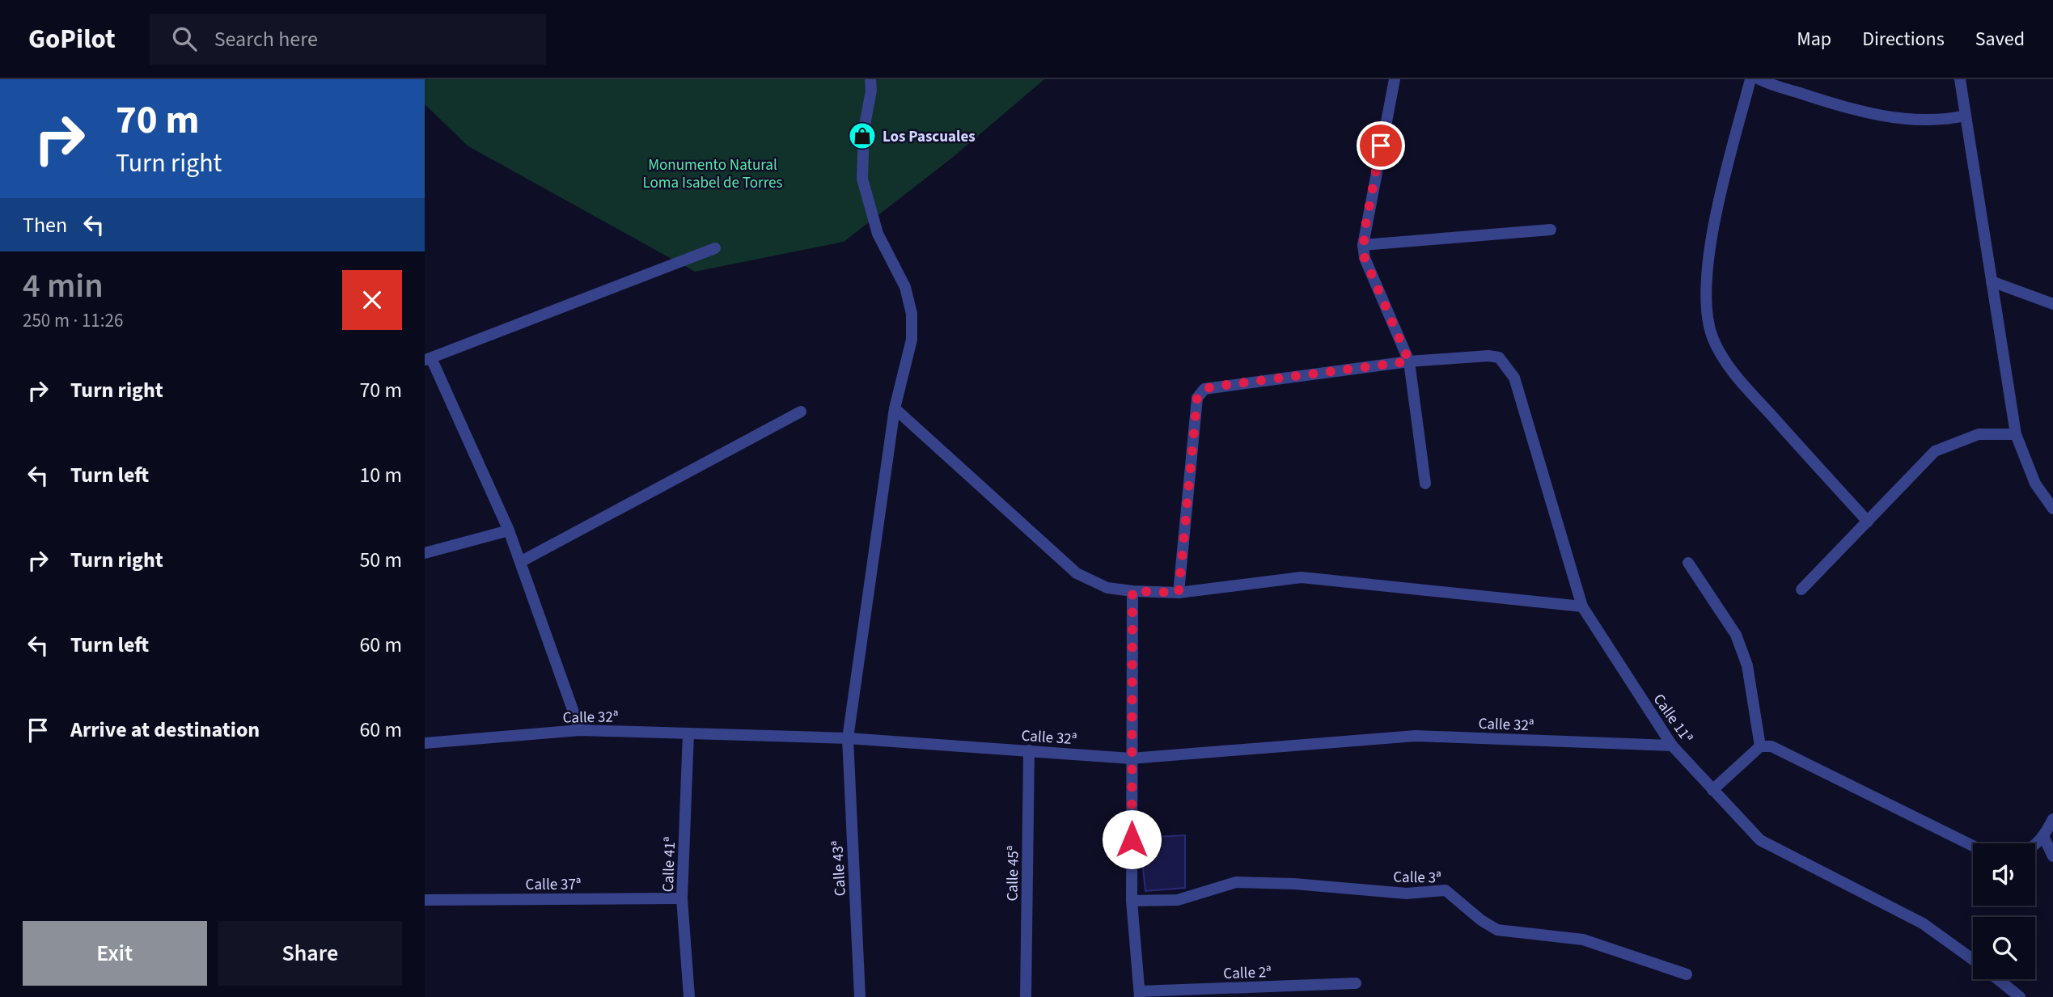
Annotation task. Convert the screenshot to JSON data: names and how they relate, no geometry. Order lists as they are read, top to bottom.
{
  "streets": {
    "street": [
      "Calle 32ª",
      "Calle 11ª",
      "Calle 41ª",
      "Calle 43ª",
      "Calle 45ª",
      "Calle 3ª",
      "Calle 37ª",
      "Calle 2ª"
    ]
  },
  "crossings": [
    ["Calle 32ª", "Calle 11ª"],
    ["Calle 32ª", "Calle 41ª"],
    ["Calle 32ª", "Calle 43ª"],
    ["Calle 32ª", "Calle 45ª"],
    ["Calle 41ª", "Calle 37ª"]
  ],
  "parks": ["Monumento Natural Loma Isabel de Torres"],
  "places": {
    "shop": ["Los Pascuales"]
  },
  "page": {
    "header": "GoPilot",
    "search": "Search here",
    "nav": ["Map", "Directions", "Saved"],
    "turn": ["70 m", "Turn right"],
    "then": "Then",
    "heading": ["4 min", "250 m · 11:26"],
    "list": [
      {
        "name": "Turn right",
        "value": "70 m"
      },
      {
        "name": "Turn left",
        "value": "10 m"
      },
      {
        "name": "Turn right",
        "value": "50 m"
      },
      {
        "name": "Turn left",
        "value": "60 m"
      },
      {
        "name": "Arrive at destination",
        "value": "60 m"
      }
    ],
    "buttons": ["Exit", "Share"]
  }
}
